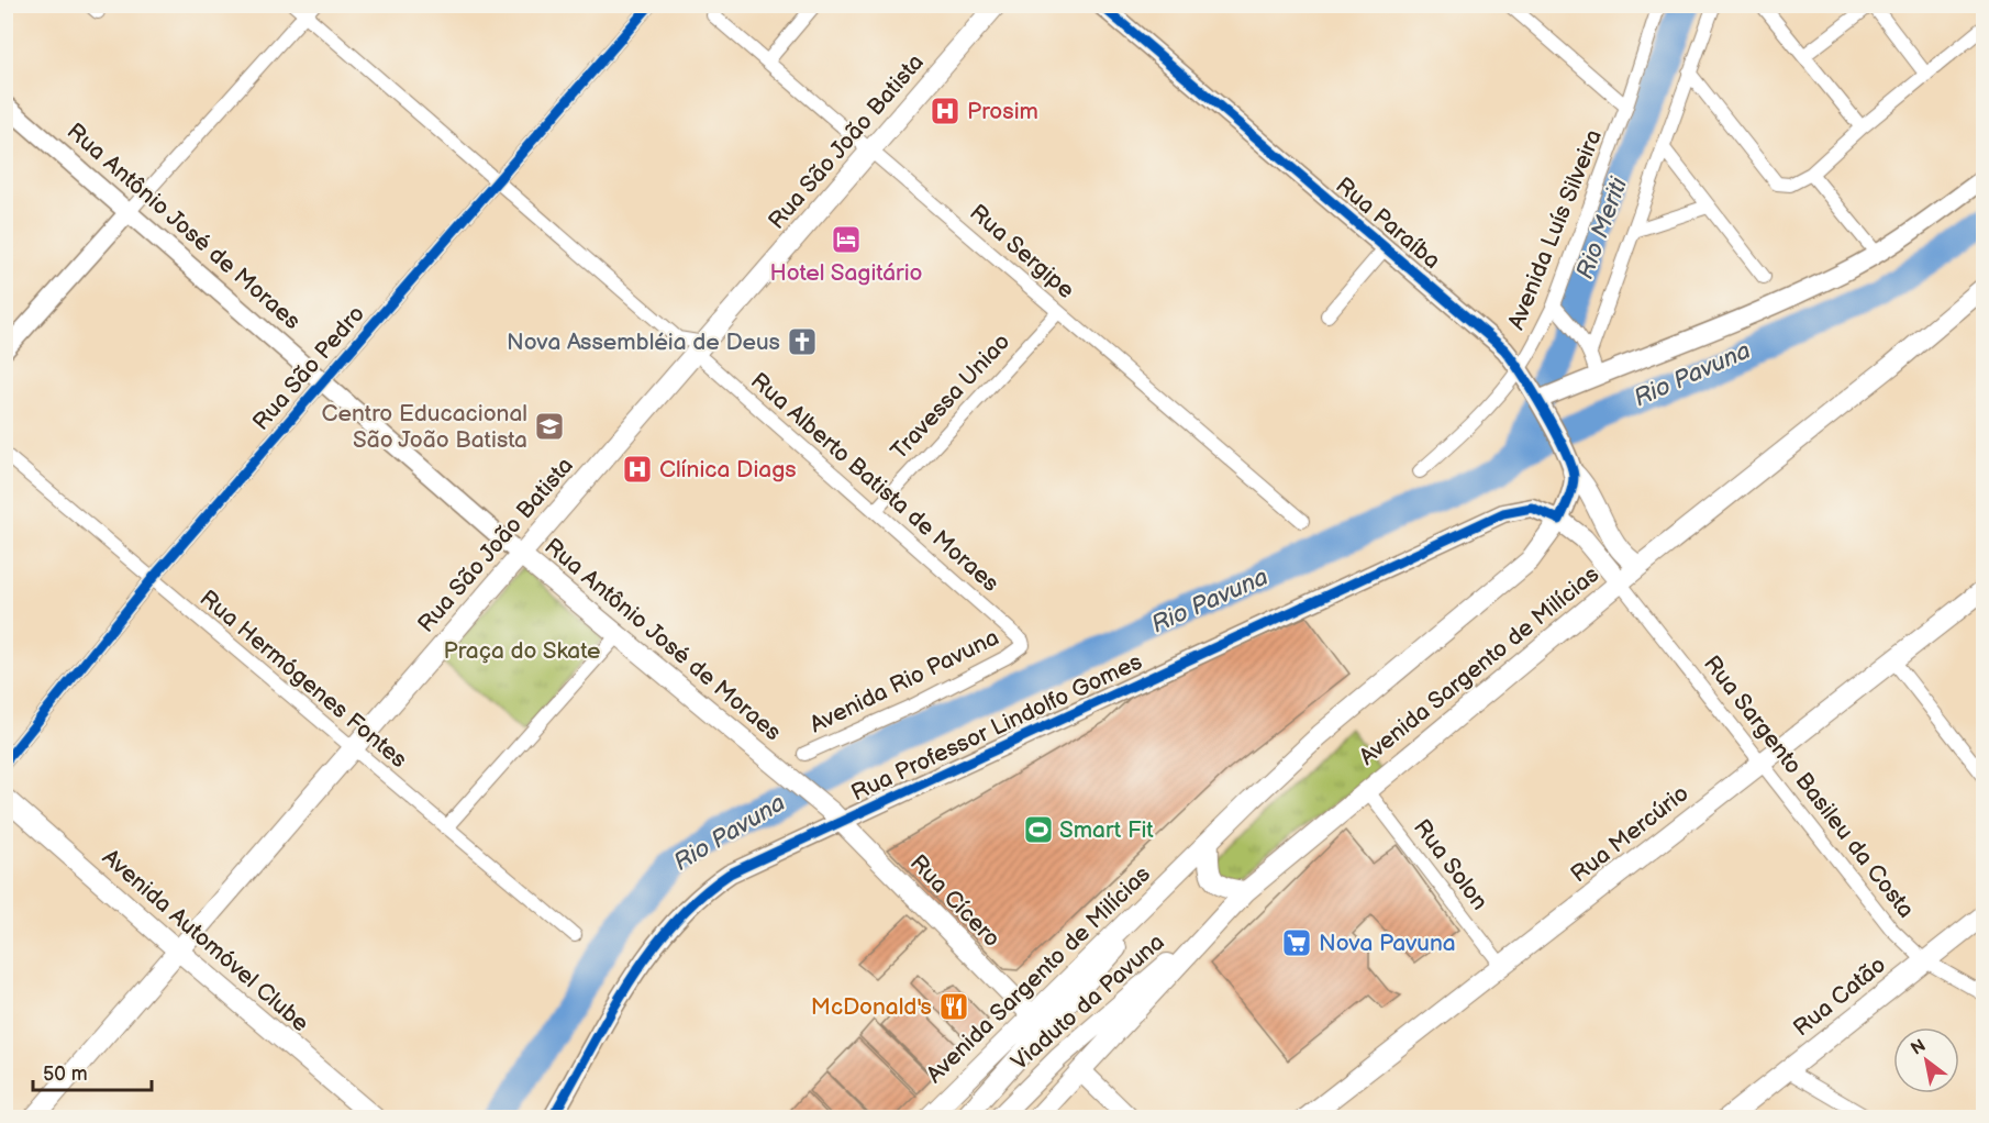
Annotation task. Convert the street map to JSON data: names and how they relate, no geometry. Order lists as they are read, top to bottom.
{
  "streets": {
    "main road": [
      "Rua São João Batista",
      "Rua Antônio José de Moraes",
      "Avenida Sargento de Milícias",
      "Rua Professor Lindolfo Gomes",
      "Rua Mercúrio",
      "Rua Cícero",
      "Avenida Automóvel Clube",
      "Rua Catão",
      "Viaduto da Pavuna"
    ],
    "street": [
      "Rua Paraíba",
      "Avenida Luís Silveira",
      "Rua Sergipe",
      "Rua São Pedro",
      "Travessa Uniao",
      "Rua Alberto Batista de Moraes",
      "Rua Hermógenes Fontes",
      "Avenida Rio Pavuna",
      "Rua Sargento Basileu da Costa",
      "Rua Solon"
    ]
  },
  "crossings": [
    ["Rua São João Batista", "Rua Antônio José de Moraes"],
    ["Rua São João Batista", "Rua Sergipe"],
    ["Rua São João Batista", "Rua Alberto Batista de Moraes"],
    ["Rua São João Batista", "Rua Hermógenes Fontes"],
    ["Rua São João Batista", "Avenida Automóvel Clube"],
    ["Rua Paraíba", "Avenida Luís Silveira"],
    ["Rua Antônio José de Moraes", "Rua São Pedro"],
    ["Rua Antônio José de Moraes", "Rua Professor Lindolfo Gomes"],
    ["Rua Antônio José de Moraes", "Rua Cícero"],
    ["Rua Sergipe", "Travessa Uniao"],
    ["Rua São Pedro", "Rua Hermógenes Fontes"],
    ["Travessa Uniao", "Rua Alberto Batista de Moraes"],
    ["Rua Alberto Batista de Moraes", "Avenida Rio Pavuna"],
    ["Avenida Sargento de Milícias", "Rua Professor Lindolfo Gomes"],
    ["Avenida Sargento de Milícias", "Rua Sargento Basileu da Costa"],
    ["Avenida Sargento de Milícias", "Rua Solon"],
    ["Avenida Sargento de Milícias", "Rua Cícero"],
    ["Avenida Sargento de Milícias", "Viaduto da Pavuna"],
    ["Rua Professor Lindolfo Gomes", "Rua Sargento Basileu da Costa"],
    ["Rua Professor Lindolfo Gomes", "Rua Cícero"],
    ["Rua Sargento Basileu da Costa", "Rua Mercúrio"],
    ["Rua Sargento Basileu da Costa", "Rua Catão"],
    ["Rua Mercúrio", "Rua Solon"]
  ],
  "water": ["Rio Meriti", "Rio Pavuna"],
  "parks": ["Praça do Skate"],
  "places": {
    "hospital": ["Prosim", "Clínica Diags"],
    "hotel": ["Hotel Sagitário"],
    "church": ["Nova Assembléia de Deus"],
    "school or university": ["Centro Educacional São João Batista"],
    "sports": ["Smart Fit"],
    "supermarket": ["Nova Pavuna"],
    "restaurant": ["McDonald's"]
  },
  "scale_bar": "50 m",
  "north": "top left"
}
